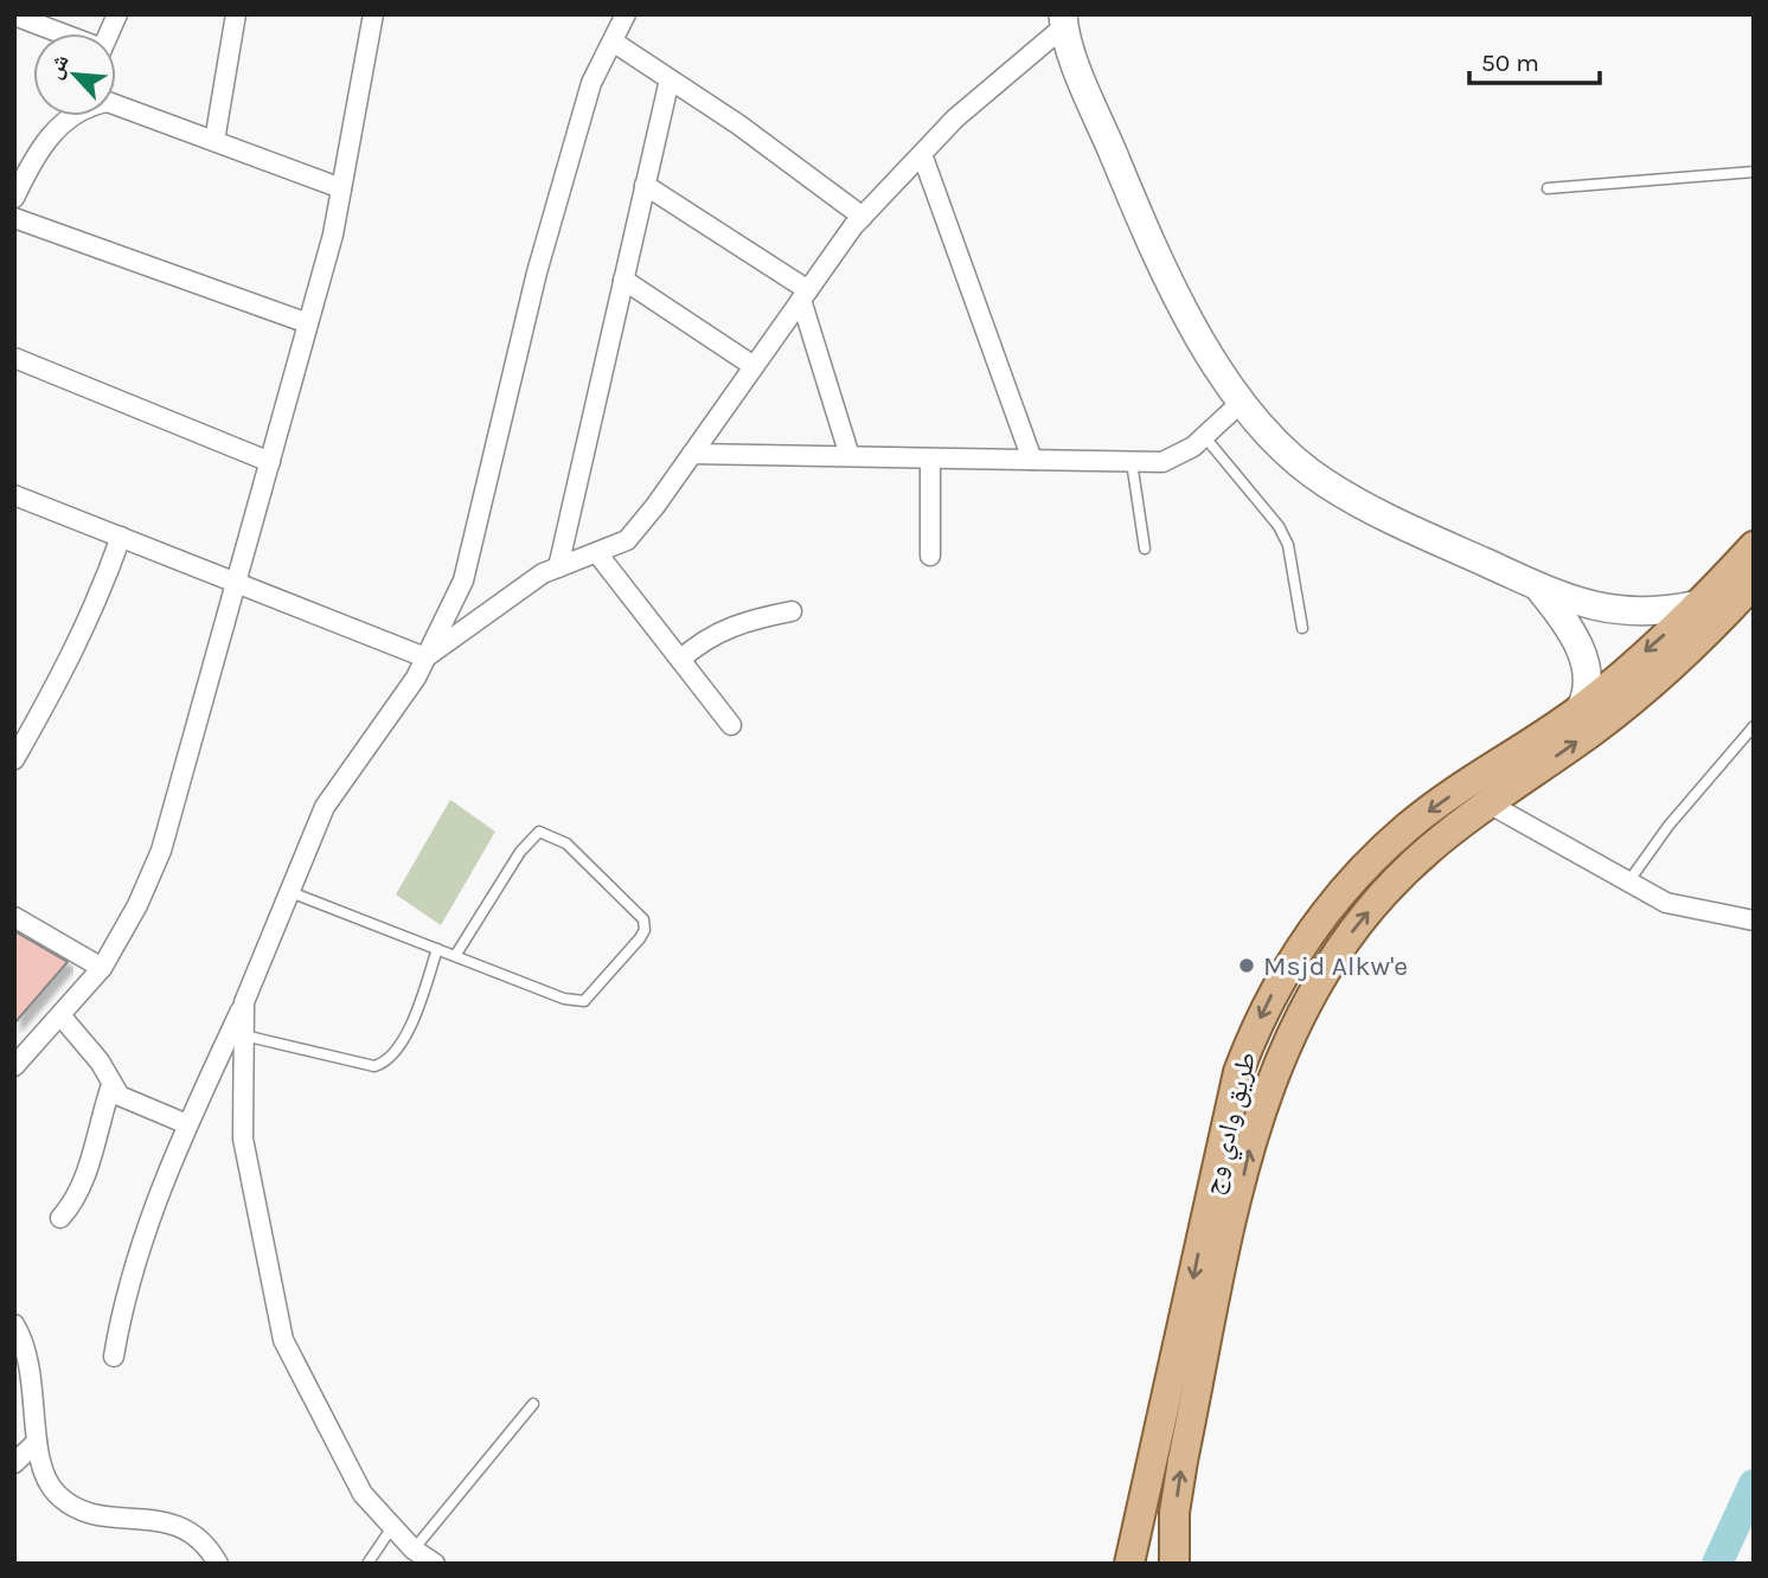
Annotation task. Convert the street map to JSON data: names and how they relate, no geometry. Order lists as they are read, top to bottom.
{
  "streets": {
    "main road": ["طريق وادي وج"]
  },
  "places": ["Msjd Alkw'e"],
  "scale_bar": "50 m",
  "north": "top left"
}
